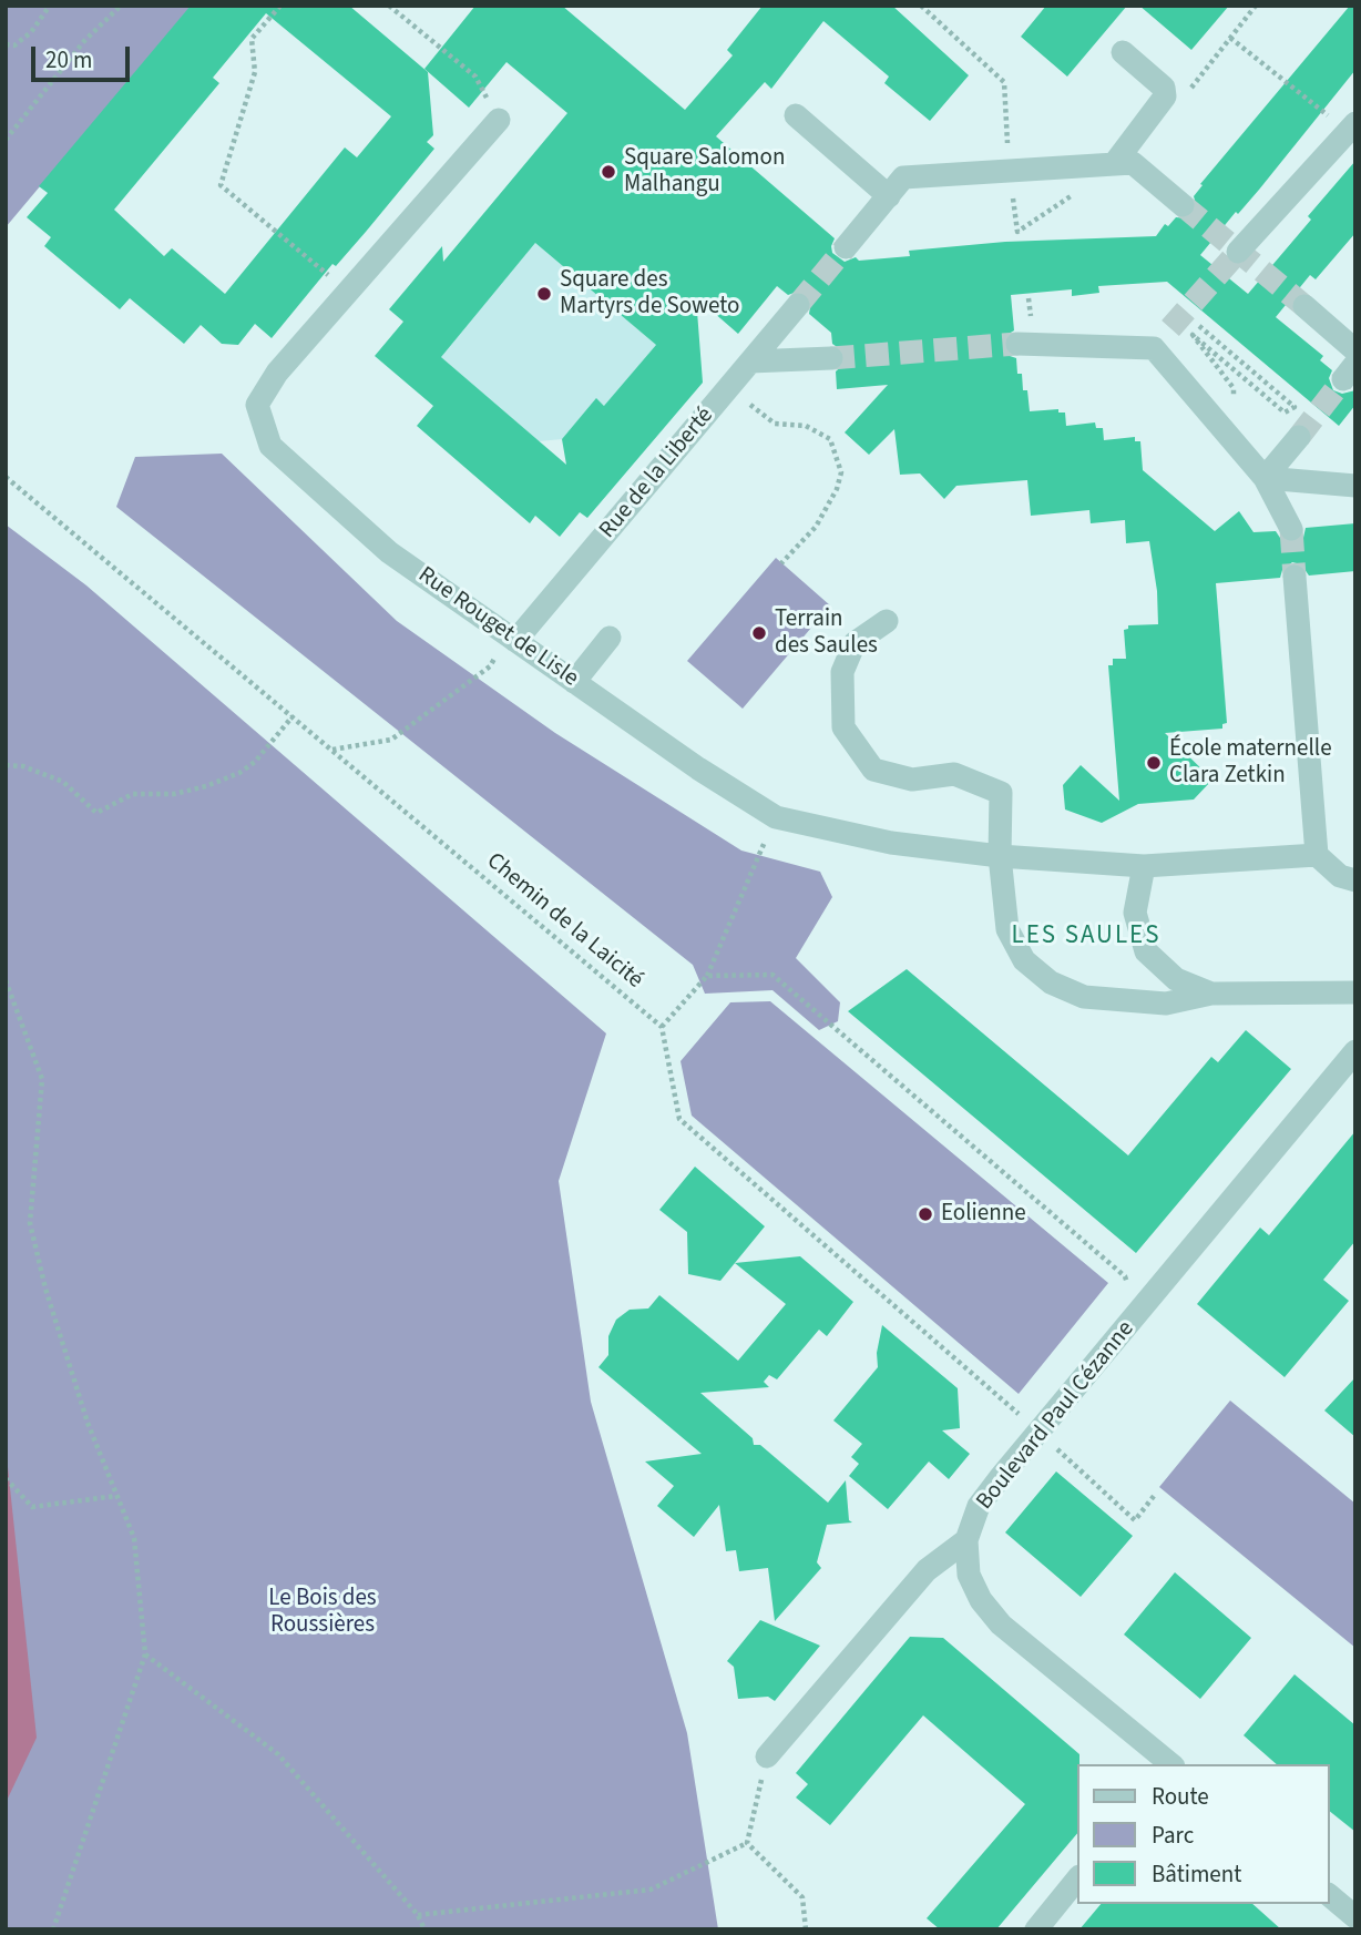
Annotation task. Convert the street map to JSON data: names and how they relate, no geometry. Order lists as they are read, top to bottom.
{
  "streets": {
    "street": ["Rue de la Liberté", "Rue Rouget de Lisle", "Boulevard Paul Cézanne"],
    "path": ["Chemin de la Laicité"]
  },
  "crossings": [
    ["Rue de la Liberté", "Rue Rouget de Lisle"]
  ],
  "districts": ["LES SAULES"],
  "parks": ["Le Bois des Roussières"],
  "places": [
    "Square Salomon Malhangu",
    "Square des Martyrs de Soweto",
    "Terrain des Saules",
    "École maternelle Clara Zetkin",
    "Eolienne"
  ],
  "legend": ["Route", "Parc", "Bâtiment"],
  "scale_bar": "20 m"
}
